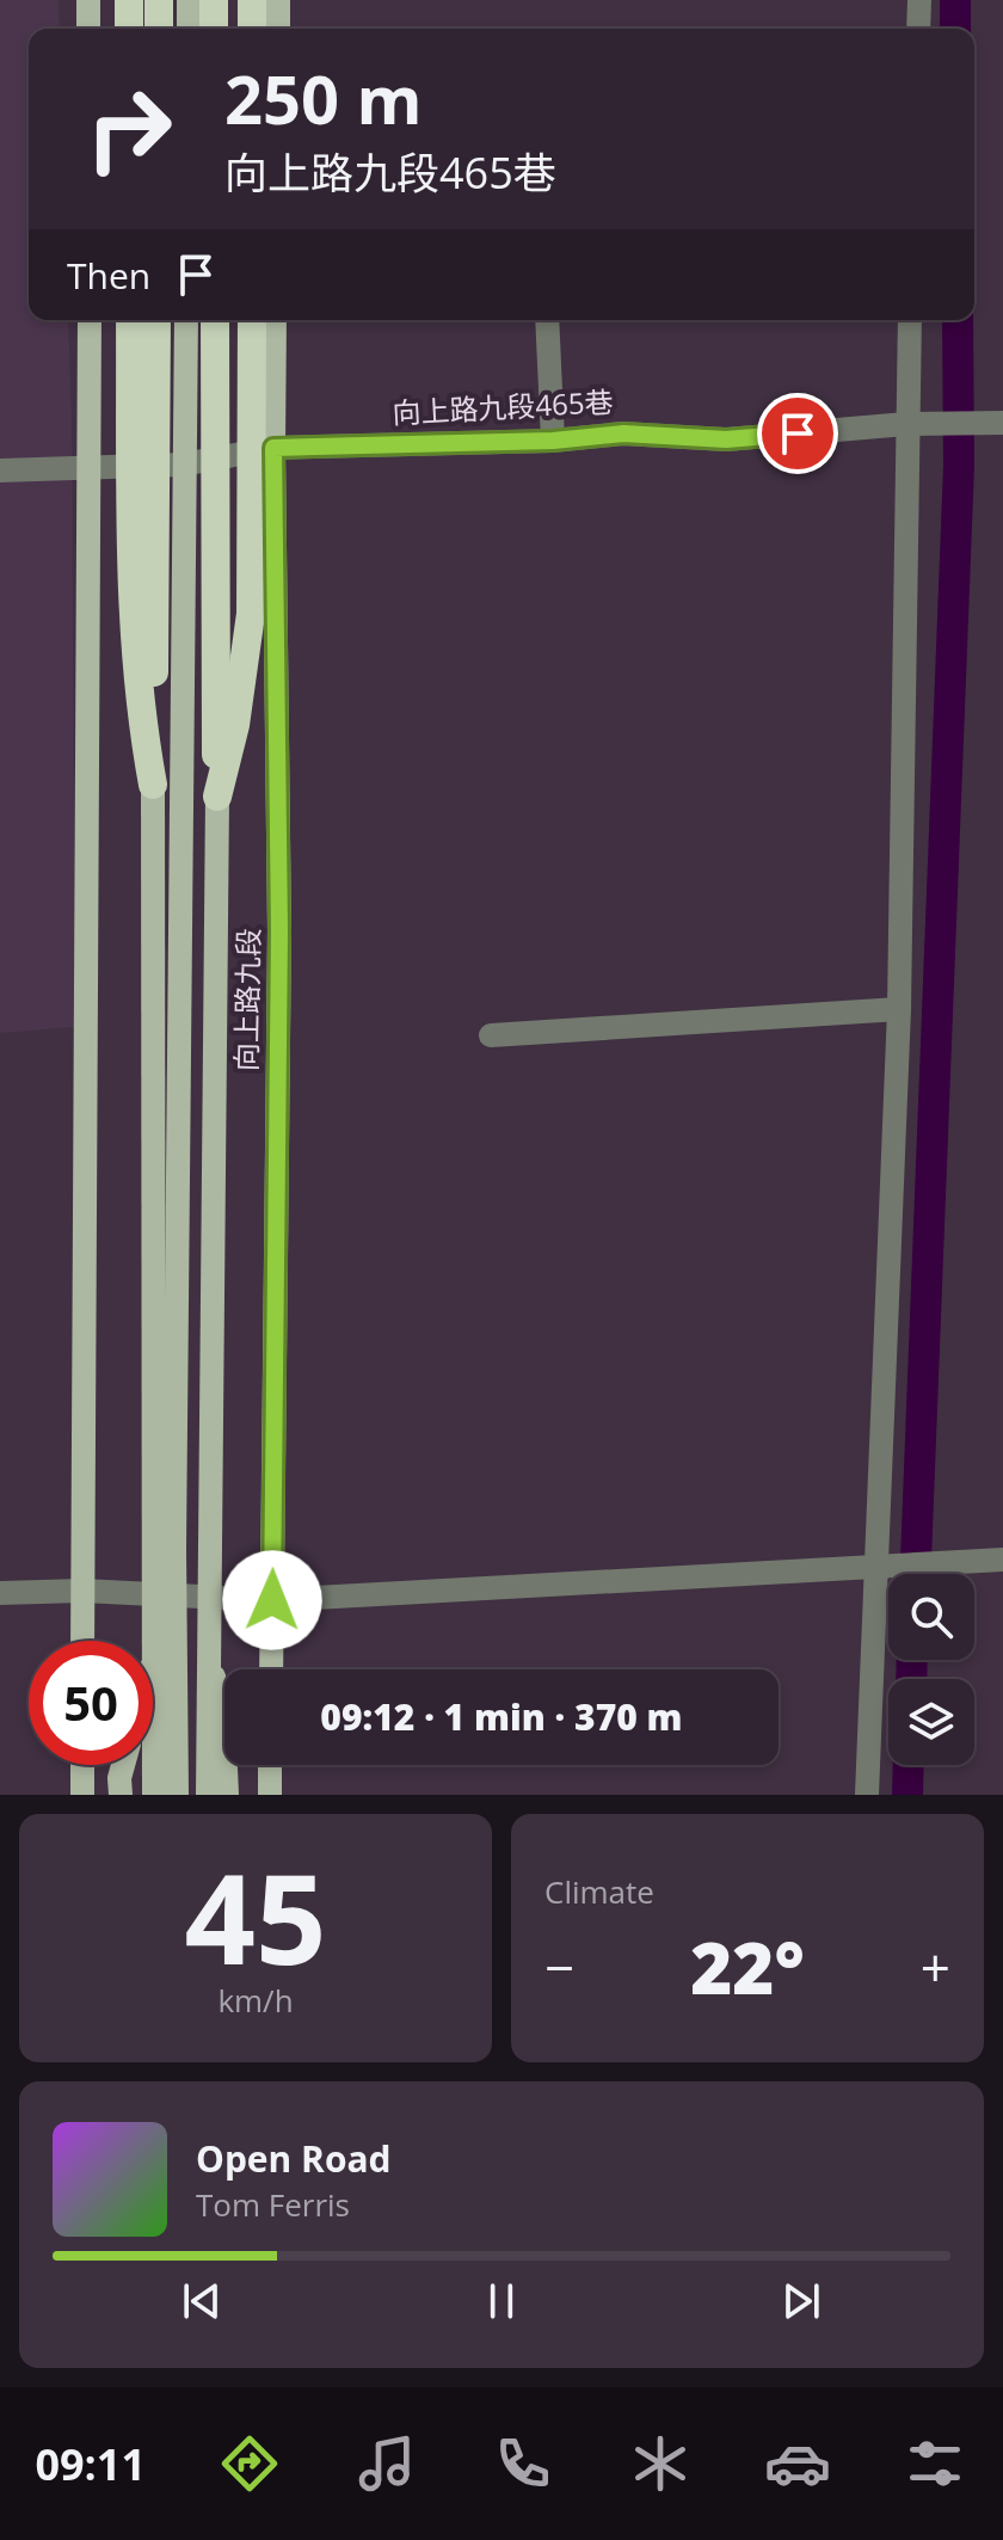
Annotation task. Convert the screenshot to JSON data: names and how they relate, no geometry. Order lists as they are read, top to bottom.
{
  "streets": {
    "main road": ["向上路九段"],
    "street": ["向上路九段465巷"]
  },
  "crossings": [
    ["向上路九段465巷", "向上路九段"]
  ],
  "page": {
    "turn": ["250 m", "向上路九段465巷"],
    "then": "Then",
    "limit": "50",
    "trip": "09:12 · 1 min · 370 m",
    "tile": [
      ["45", "km/h"],
      "Climate"
    ],
    "heat": ["−", "22°", "+"],
    "song": ["Open Road", "Tom Ferris"],
    "tabs": "09:11"
  }
}
